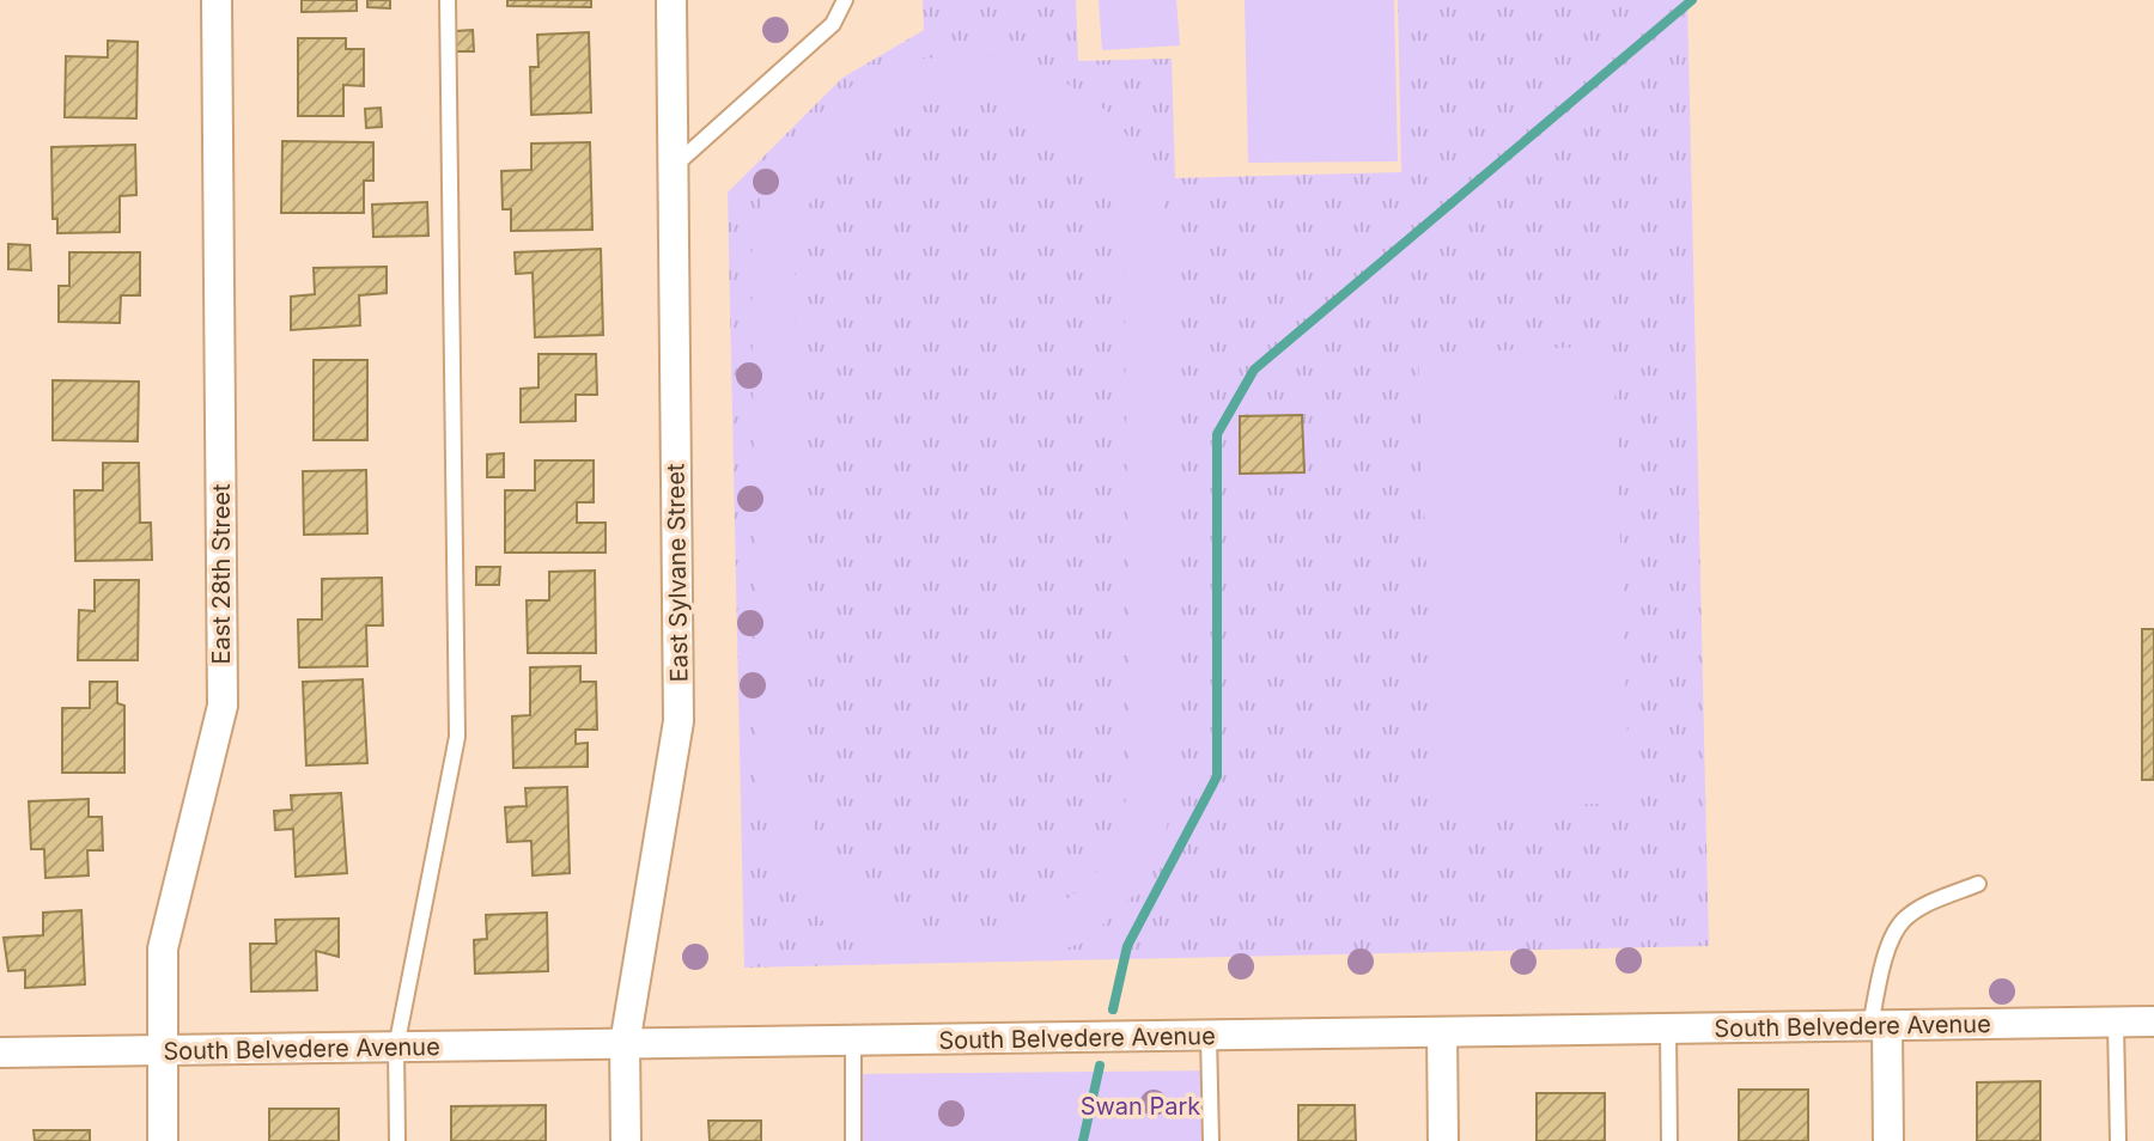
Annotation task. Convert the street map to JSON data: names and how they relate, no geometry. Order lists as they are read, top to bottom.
{
  "streets": {
    "street": ["East Sylvane Street", "East 28th Street", "South Belvedere Avenue"]
  },
  "crossings": [
    ["East Sylvane Street", "South Belvedere Avenue"],
    ["East 28th Street", "South Belvedere Avenue"]
  ],
  "parks": ["Swan Park"]
}
